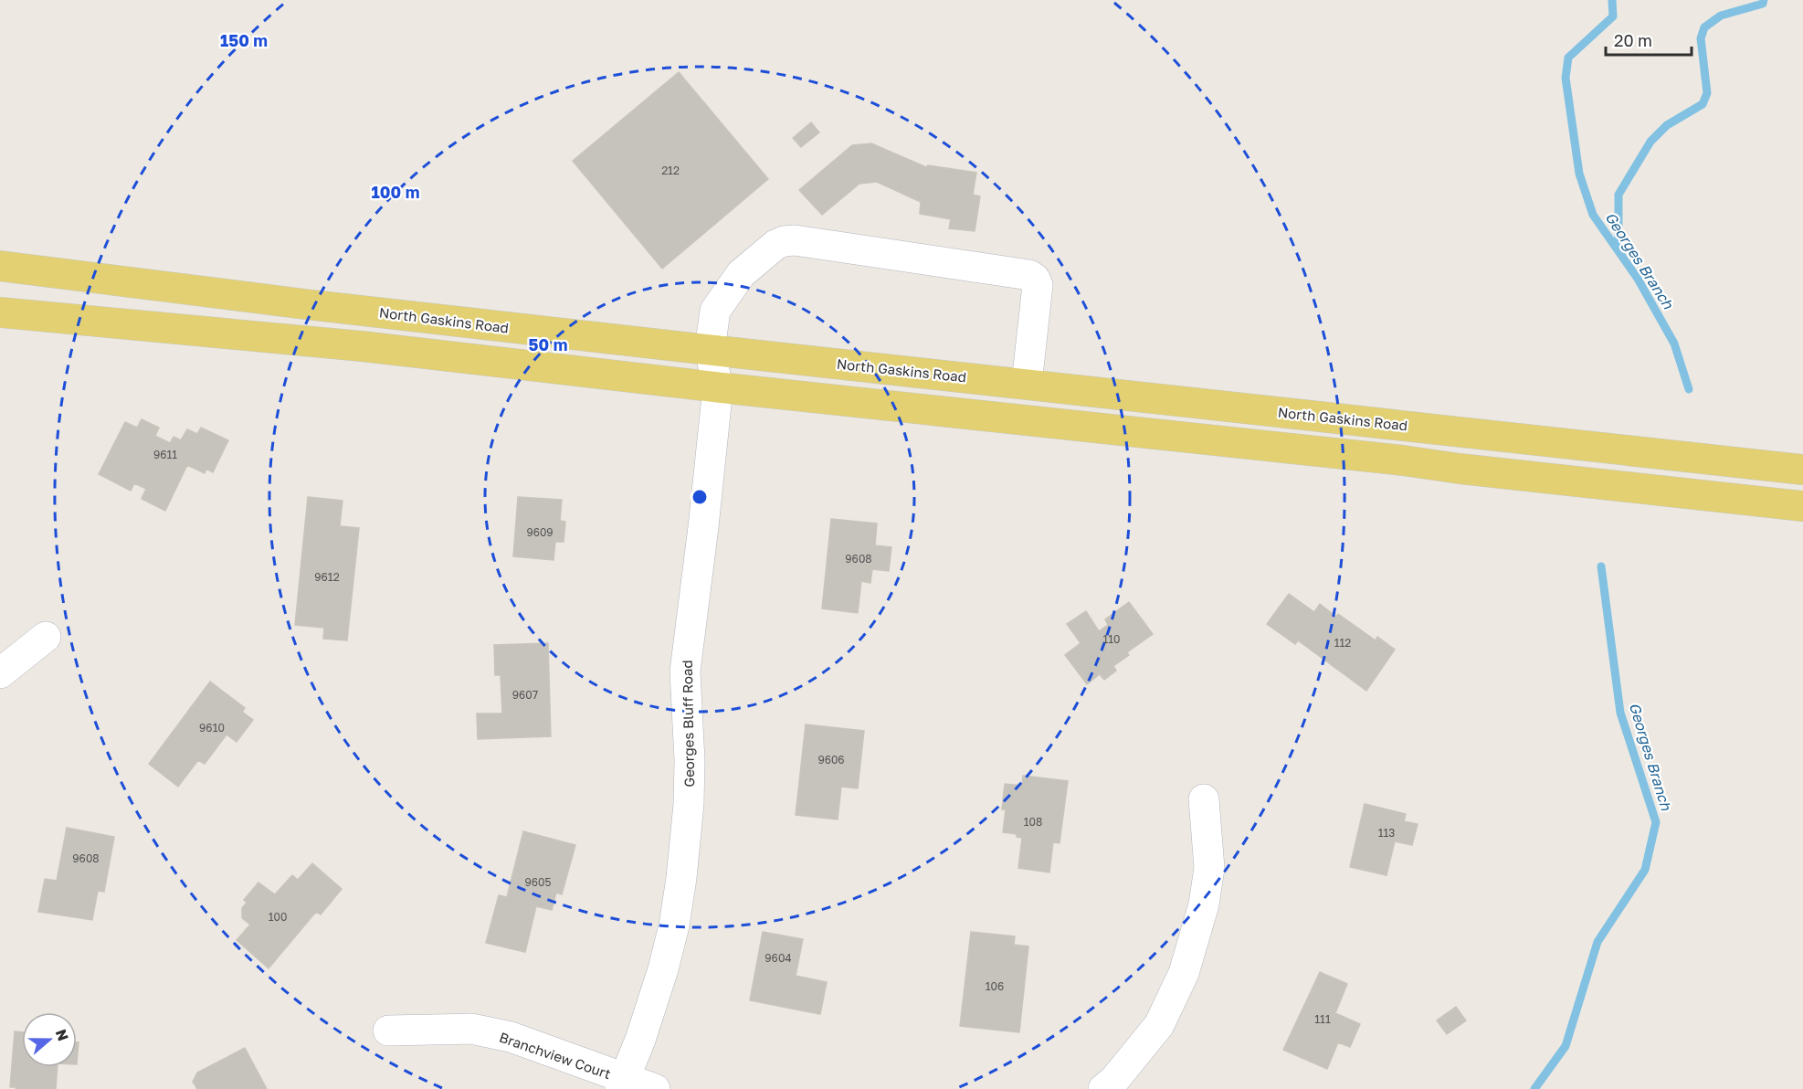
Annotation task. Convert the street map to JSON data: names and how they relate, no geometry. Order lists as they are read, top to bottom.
{
  "streets": {
    "main road": ["North Gaskins Road"],
    "street": ["Georges Bluff Road", "Branchview Court"]
  },
  "crossings": [
    ["North Gaskins Road", "Georges Bluff Road"],
    ["Georges Bluff Road", "Branchview Court"]
  ],
  "water": ["Georges Branch"],
  "house_numbers": [
    "212",
    "9611",
    "9609",
    "9608",
    "9612",
    "110",
    "112",
    "9607",
    "9610",
    "9606",
    "108",
    "113",
    "9608",
    "9605",
    "100",
    "9604",
    "106",
    "111"
  ],
  "scale_bar": "20 m",
  "north": "right",
  "rings": ["150 m", "100 m", "50 m"]
}
